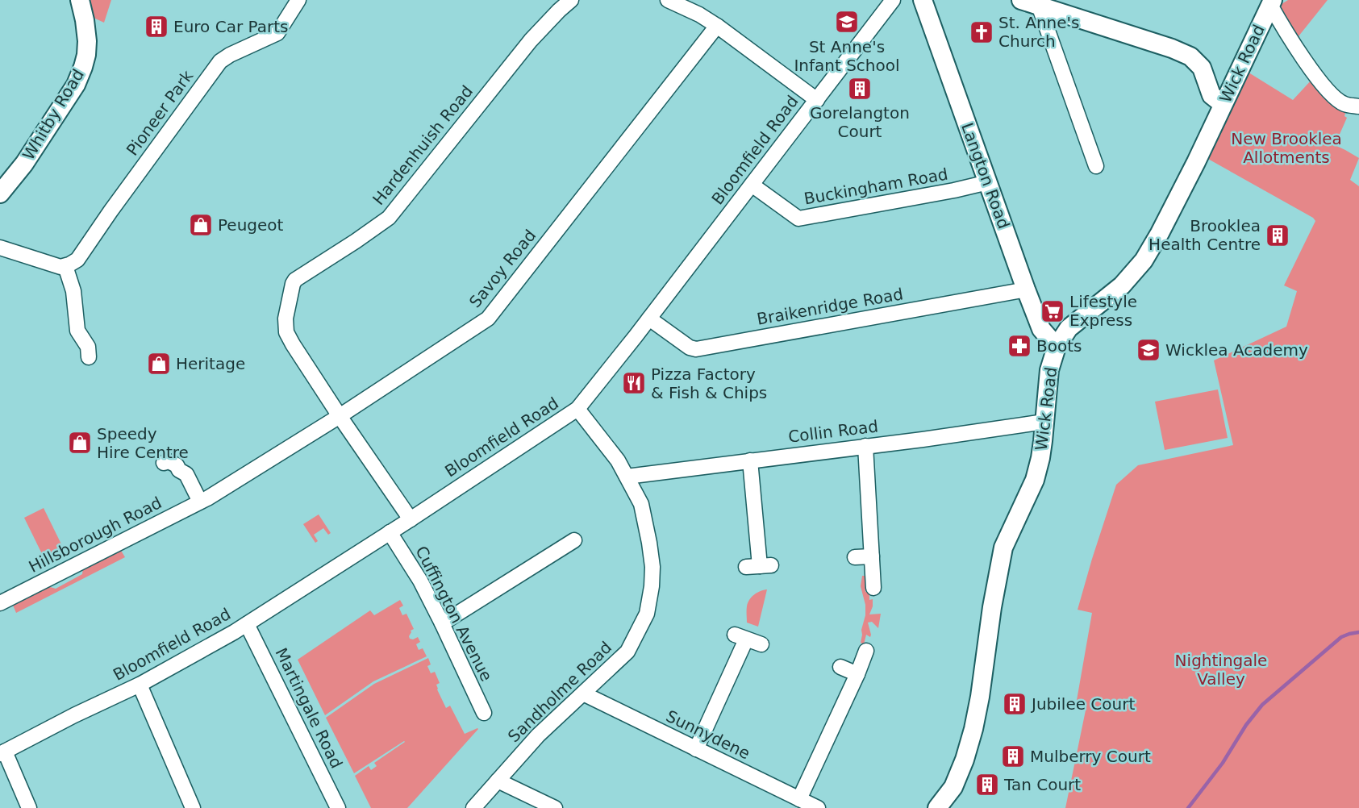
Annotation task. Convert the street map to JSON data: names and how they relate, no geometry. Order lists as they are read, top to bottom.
{
  "streets": {
    "street": [
      "Wick Road",
      "Pioneer Park",
      "Whitby Road",
      "Hardenhuish Road",
      "Bloomfield Road",
      "Langton Road",
      "Buckingham Road",
      "Savoy Road",
      "Braikenridge Road",
      "Collin Road",
      "Hillsborough Road",
      "Cuffington Avenue",
      "Sandholme Road",
      "Martingale Road",
      "Sunnydene"
    ]
  },
  "crossings": [
    ["Wick Road", "Langton Road"],
    ["Wick Road", "Collin Road"],
    ["Hardenhuish Road", "Bloomfield Road"],
    ["Hardenhuish Road", "Savoy Road"],
    ["Bloomfield Road", "Buckingham Road"],
    ["Bloomfield Road", "Braikenridge Road"],
    ["Bloomfield Road", "Cuffington Avenue"],
    ["Bloomfield Road", "Sandholme Road"],
    ["Bloomfield Road", "Martingale Road"],
    ["Langton Road", "Buckingham Road"],
    ["Langton Road", "Braikenridge Road"],
    ["Savoy Road", "Hillsborough Road"],
    ["Collin Road", "Sandholme Road"],
    ["Sandholme Road", "Sunnydene"]
  ],
  "parks": ["New Brooklea Allotments", "Nightingale Valley"],
  "places": {
    "school or university": ["St Anne's Infant School", "Wicklea Academy"],
    "building": [
      "Euro Car Parts",
      "Gorelangton Court",
      "Brooklea Health Centre",
      "Jubilee Court",
      "Mulberry Court",
      "Tan Court"
    ],
    "church": ["St. Anne's Church"],
    "shop": ["Peugeot", "Heritage", "Speedy Hire Centre"],
    "supermarket": ["Lifestyle Express"],
    "pharmacy": ["Boots"],
    "restaurant": ["Pizza Factory & Fish & Chips"]
  }
}
